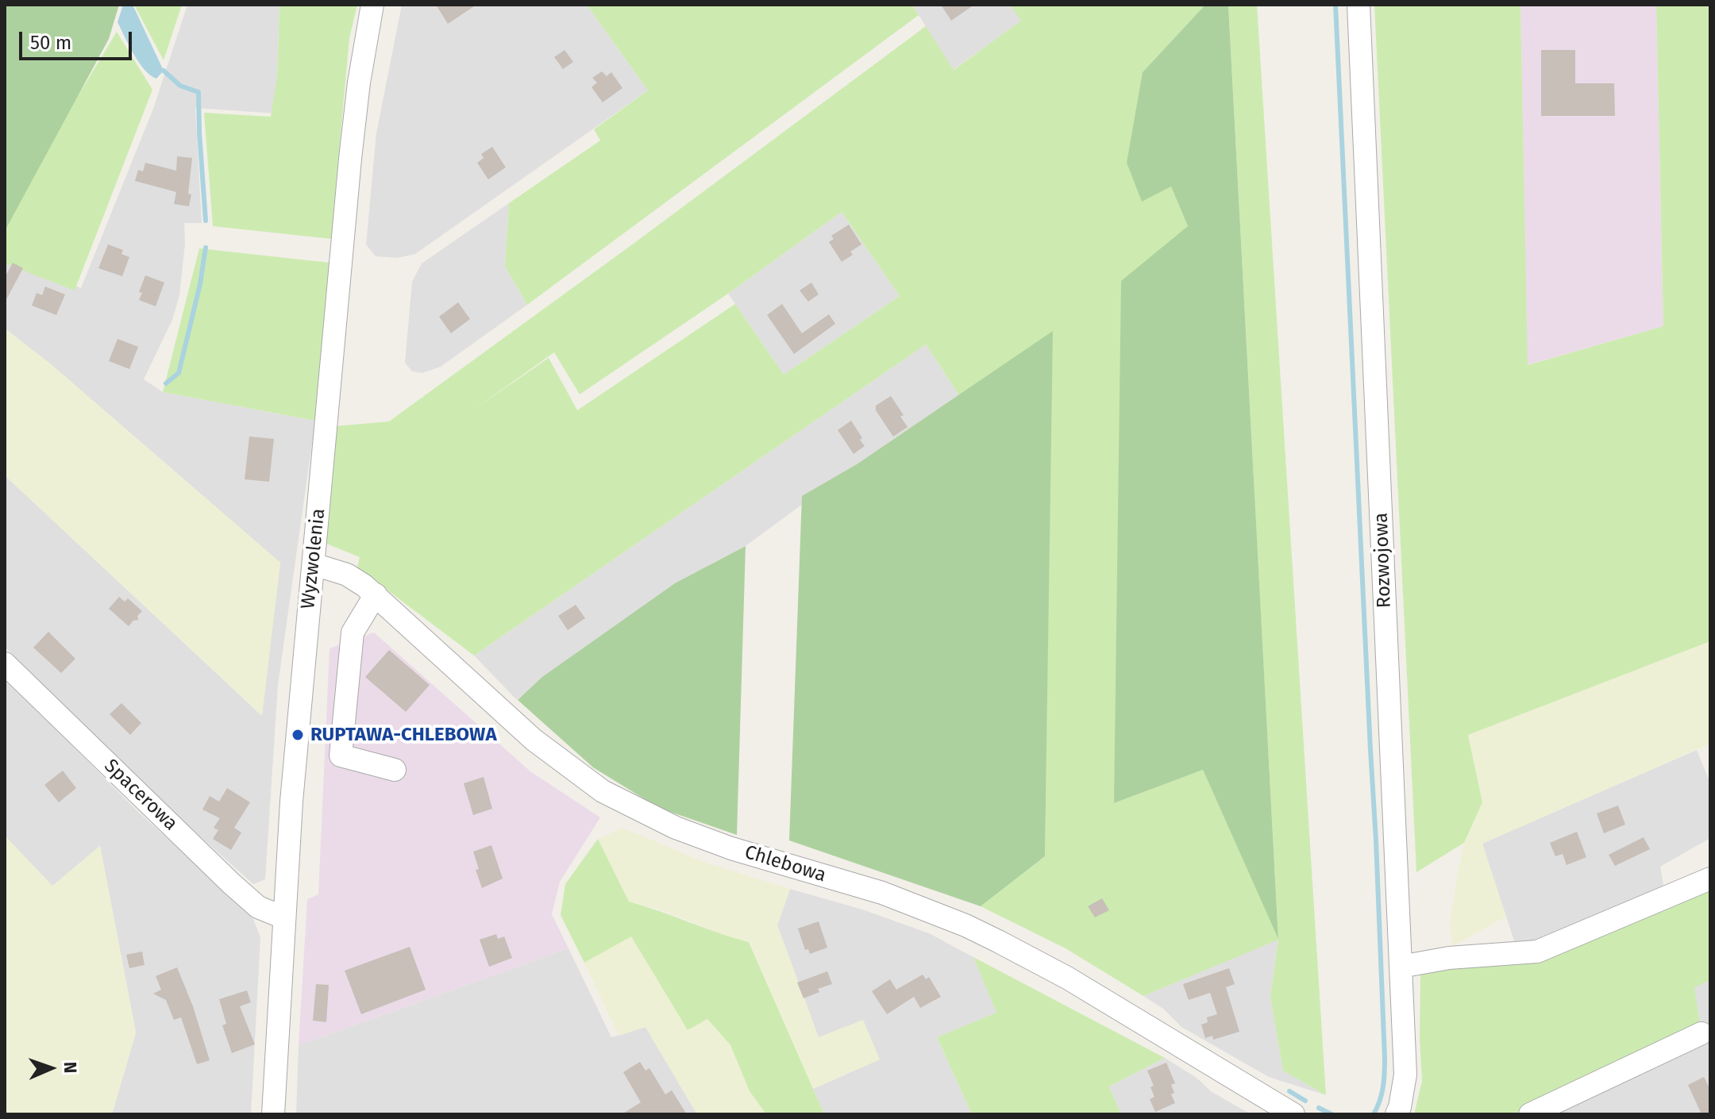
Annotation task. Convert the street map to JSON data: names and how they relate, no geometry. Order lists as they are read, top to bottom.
{
  "streets": {
    "street": [
      "Wyzwolenia",
      "Rozwojowa",
      "Spacerowa",
      "Chlebowa"
    ]
  },
  "crossings": [
    ["Wyzwolenia", "Spacerowa"],
    ["Wyzwolenia", "Chlebowa"]
  ],
  "places": ["RUPTAWA-CHLEBOWA"],
  "scale_bar": "50 m",
  "north": "right"
}
